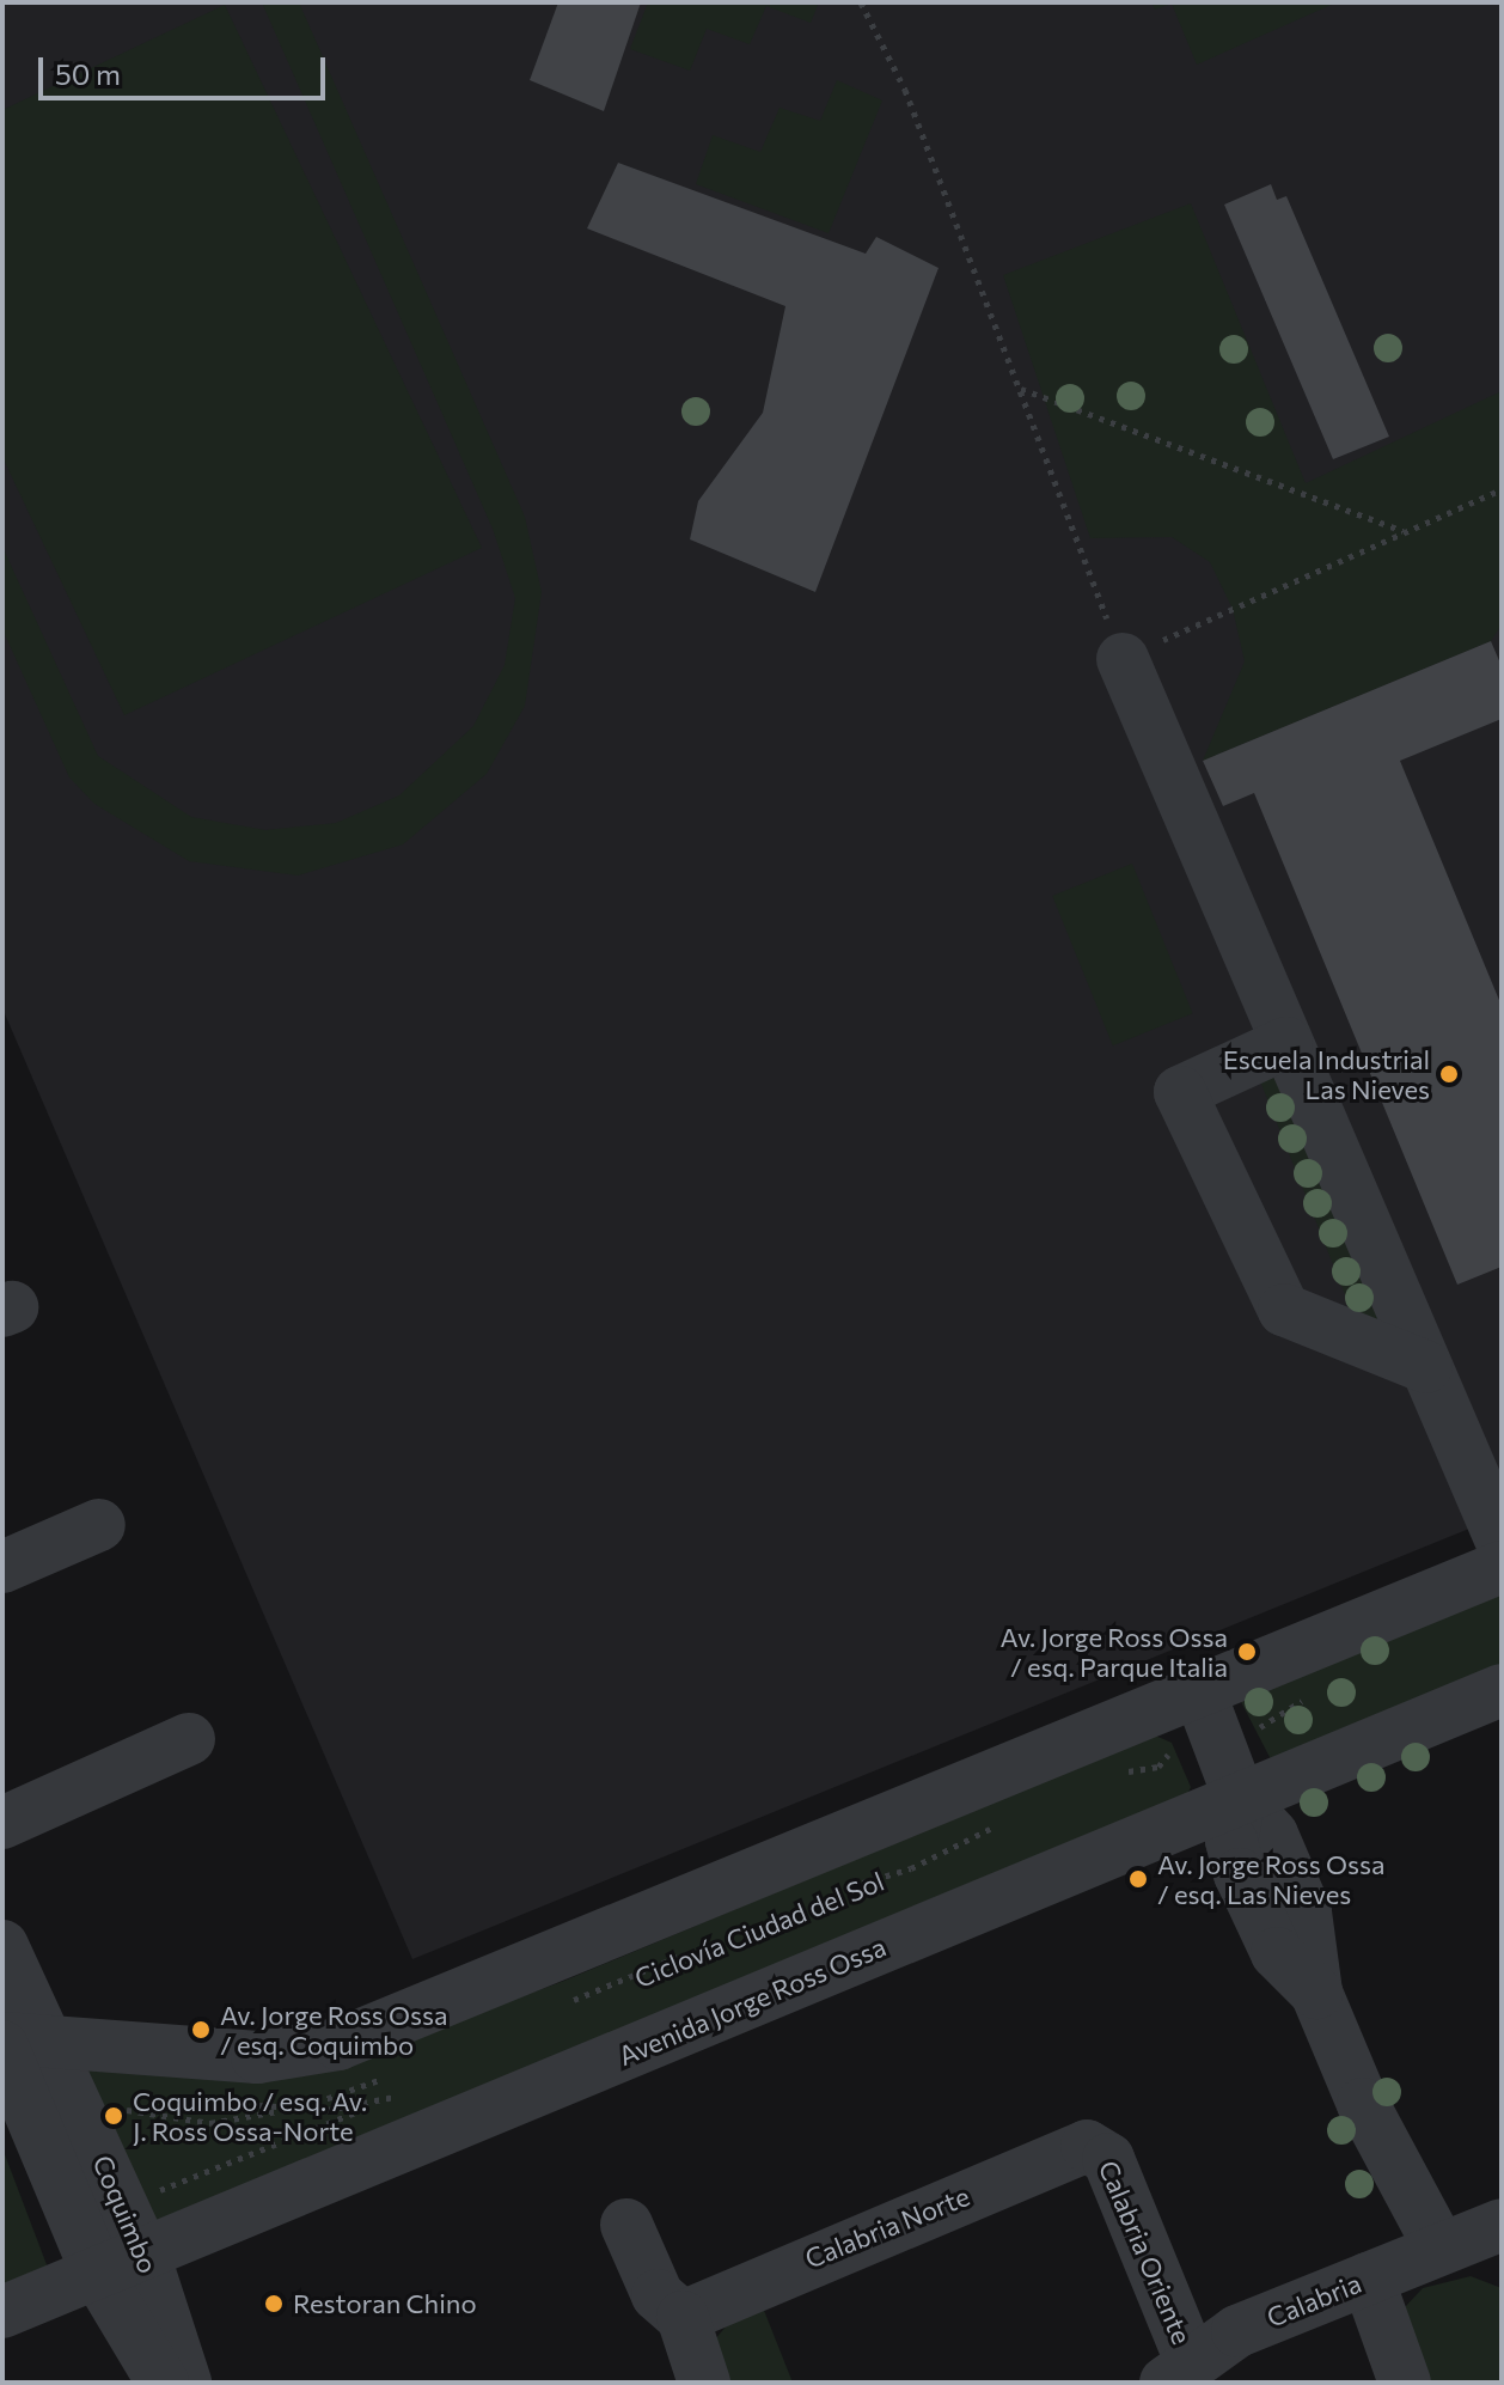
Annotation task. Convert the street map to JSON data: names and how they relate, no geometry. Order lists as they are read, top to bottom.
{
  "streets": {
    "street": [
      "Avenida Jorge Ross Ossa",
      "Coquimbo",
      "Calabria Norte",
      "Calabria Oriente",
      "Calabria"
    ]
  },
  "crossings": [
    ["Avenida Jorge Ross Ossa", "Coquimbo"],
    ["Calabria Norte", "Calabria Oriente"],
    ["Calabria Oriente", "Calabria"]
  ],
  "places": [
    "Escuela Industrial Las Nieves",
    "Av. Jorge Ross Ossa / esq. Parque Italia",
    "Av. Jorge Ross Ossa / esq. Las Nieves",
    "Av. Jorge Ross Ossa / esq. Coquimbo",
    "Coquimbo / esq. Av. J. Ross Ossa-Norte",
    "Restoran Chino"
  ],
  "scale_bar": "50 m"
}
